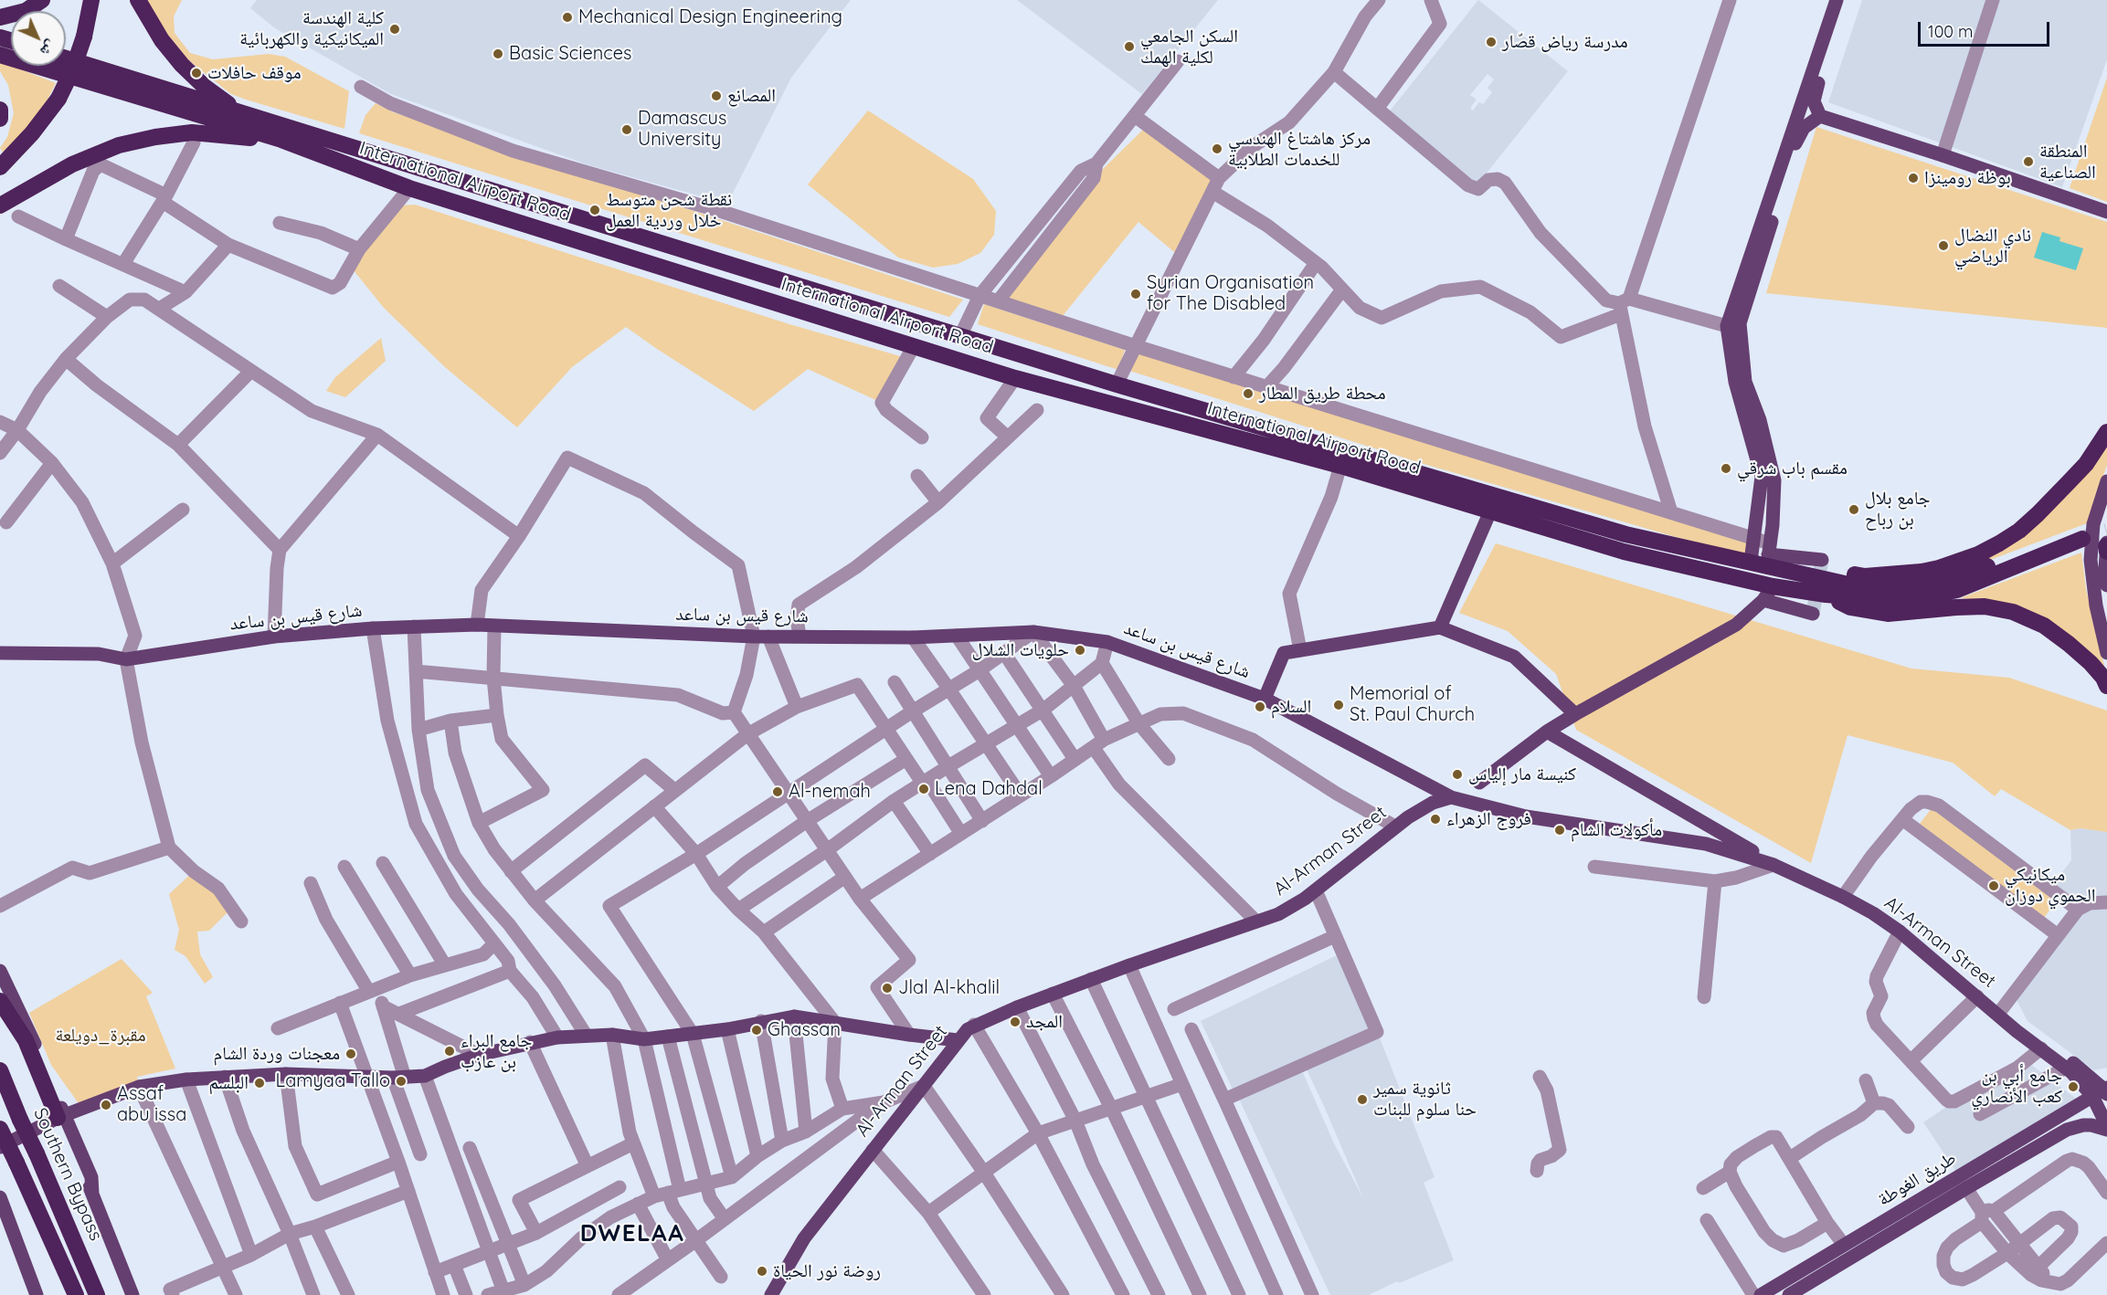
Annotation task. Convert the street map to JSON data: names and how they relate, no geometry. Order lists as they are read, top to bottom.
{
  "streets": {
    "highway": ["International Airport Road", "Southern Bypass"],
    "main road": ["شارع قيس بن ساعد", "Al-Arman Street", "طريق الغوطة"]
  },
  "crossings": [
    ["شارع قيس بن ساعد", "Al-Arman Street"],
    ["Al-Arman Street", "طريق الغوطة"]
  ],
  "districts": ["DWELAA"],
  "parks": ["مقبرة_دويلعة"],
  "places": [
    "Mechanical Design Engineering",
    "كلية الهندسة الميكانيكية والكهربائية",
    "مدرسة رياض قصّار",
    "السكن الجامعي لكلية الهمك",
    "Basic Sciences",
    "موقف حافلات",
    "المصانع",
    "Damascus University",
    "مركز هاشتاغ الهندسي للخدمات الطلابية",
    "المنطقة الصناعية",
    "بوظة رومينزا",
    "نقطة شحن متوسط خلال وردية العمل",
    "نادي النضال الرياضي",
    "Syrian Organisation for The Disabled",
    "محطة طريق المطار",
    "مقسم باب شرقي",
    "جامع بلال بن رباح",
    "حلويات الشلال",
    "Memorial of St. Paul Church",
    "السلام",
    "كنيسة مار إلياس",
    "Lena Dahdal",
    "Al-nemah",
    "فروج الزهراء",
    "مأكولات الشام",
    "ميكانيكي الحموي دوزان",
    "Jlal Al-khalil",
    "المجد",
    "Ghassan",
    "جامع البراء بن عازب",
    "معجنات وردة الشام",
    "Lamyaa Tallo",
    "البلسم",
    "جامع أبي بن كعب الأنصاري",
    "ثانوية سمير حنا سلوم للبنات",
    "Assaf abu issa",
    "روضة نور الحياة"
  ],
  "scale_bar": "100 m",
  "north": "bottom right"
}
